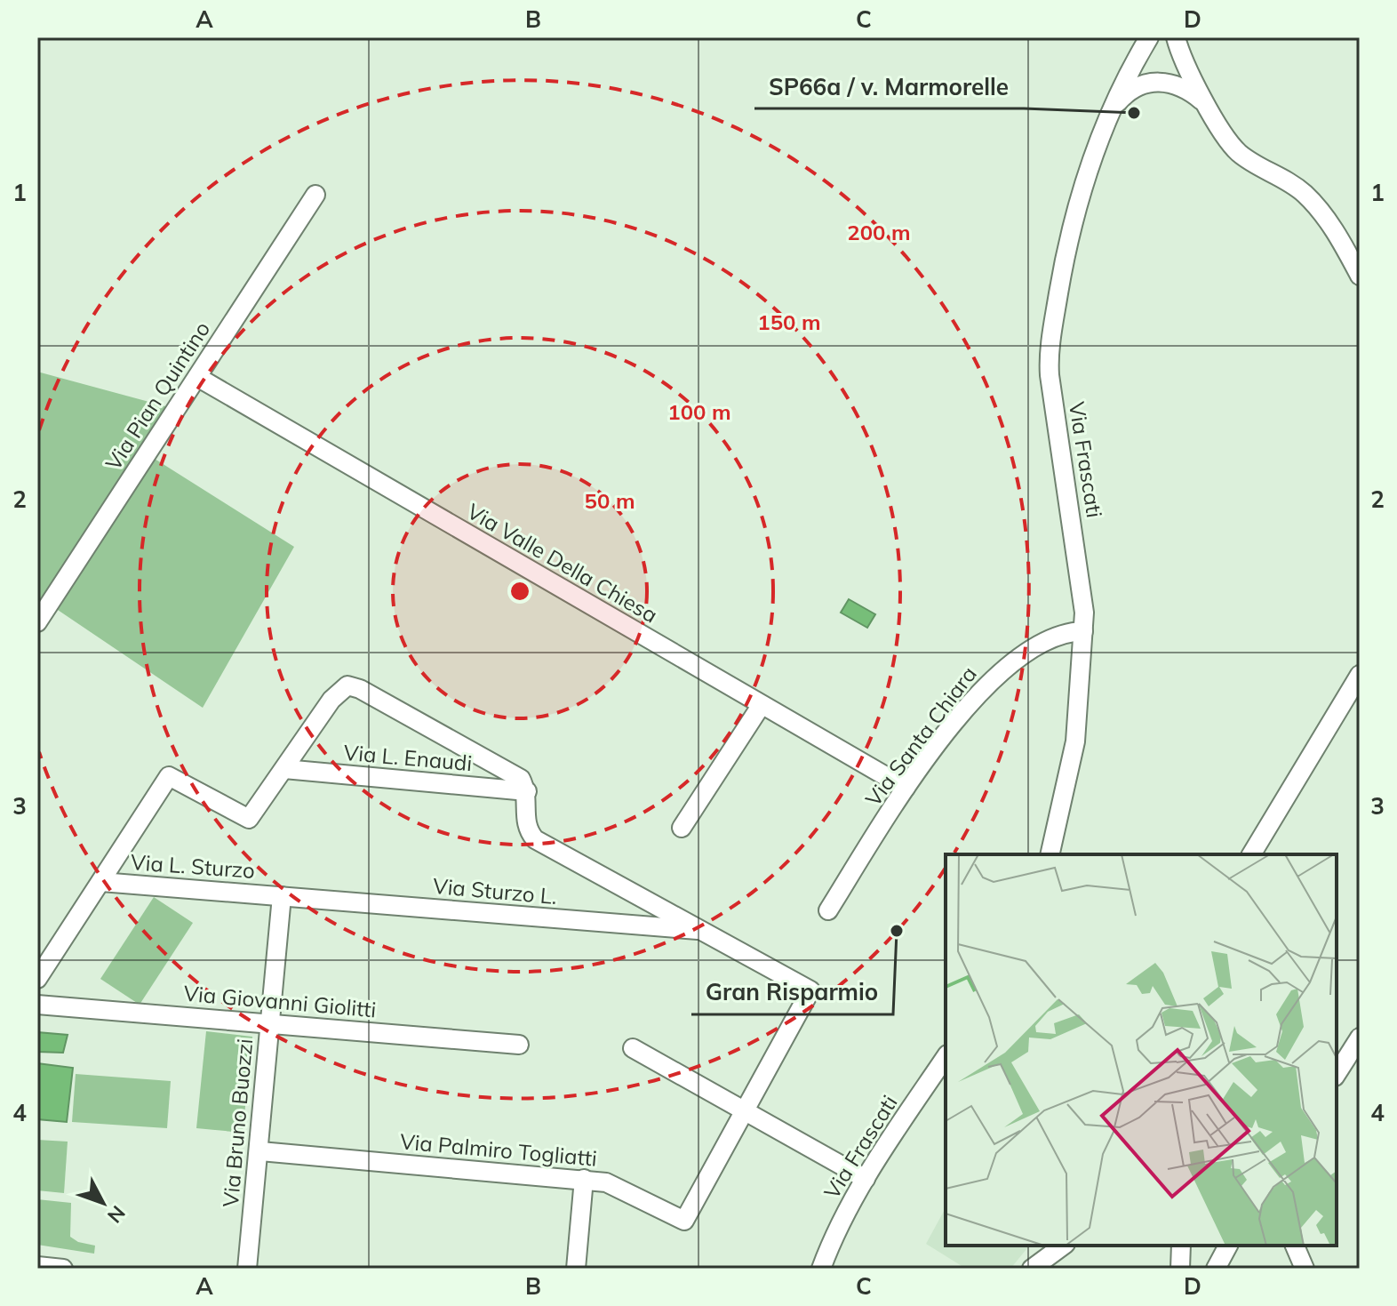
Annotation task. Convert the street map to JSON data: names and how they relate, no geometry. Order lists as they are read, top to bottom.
{
  "streets": {
    "street": [
      "Via Pian Quintino",
      "Via Frascati",
      "Via Valle Della Chiesa",
      "Via Santa Chiara",
      "Via L. Enaudi",
      "Via L. Sturzo",
      "Via Sturzo L.",
      "Via Giovanni Giolitti",
      "Via Bruno Buozzi",
      "Via Palmiro Togliatti"
    ]
  },
  "crossings": [
    ["Via Pian Quintino", "Via Valle Della Chiesa"],
    ["Via Frascati", "Via Santa Chiara"],
    ["Via Valle Della Chiesa", "Via Santa Chiara"],
    ["Via L. Sturzo", "Via Sturzo L."],
    ["Via L. Sturzo", "Via Bruno Buozzi"],
    ["Via Sturzo L.", "Via Bruno Buozzi"],
    ["Via Giovanni Giolitti", "Via Bruno Buozzi"],
    ["Via Bruno Buozzi", "Via Palmiro Togliatti"]
  ],
  "places": ["SP66a / v. Marmorelle", "Gran Risparmio"],
  "north": "bottom right",
  "grid": {
    "columns": [
      "A",
      "B",
      "C",
      "D"
    ],
    "rows": [
      "1",
      "2",
      "3",
      "4"
    ]
  },
  "rings": [
    "200 m",
    "150 m",
    "100 m",
    "50 m"
  ]
}
